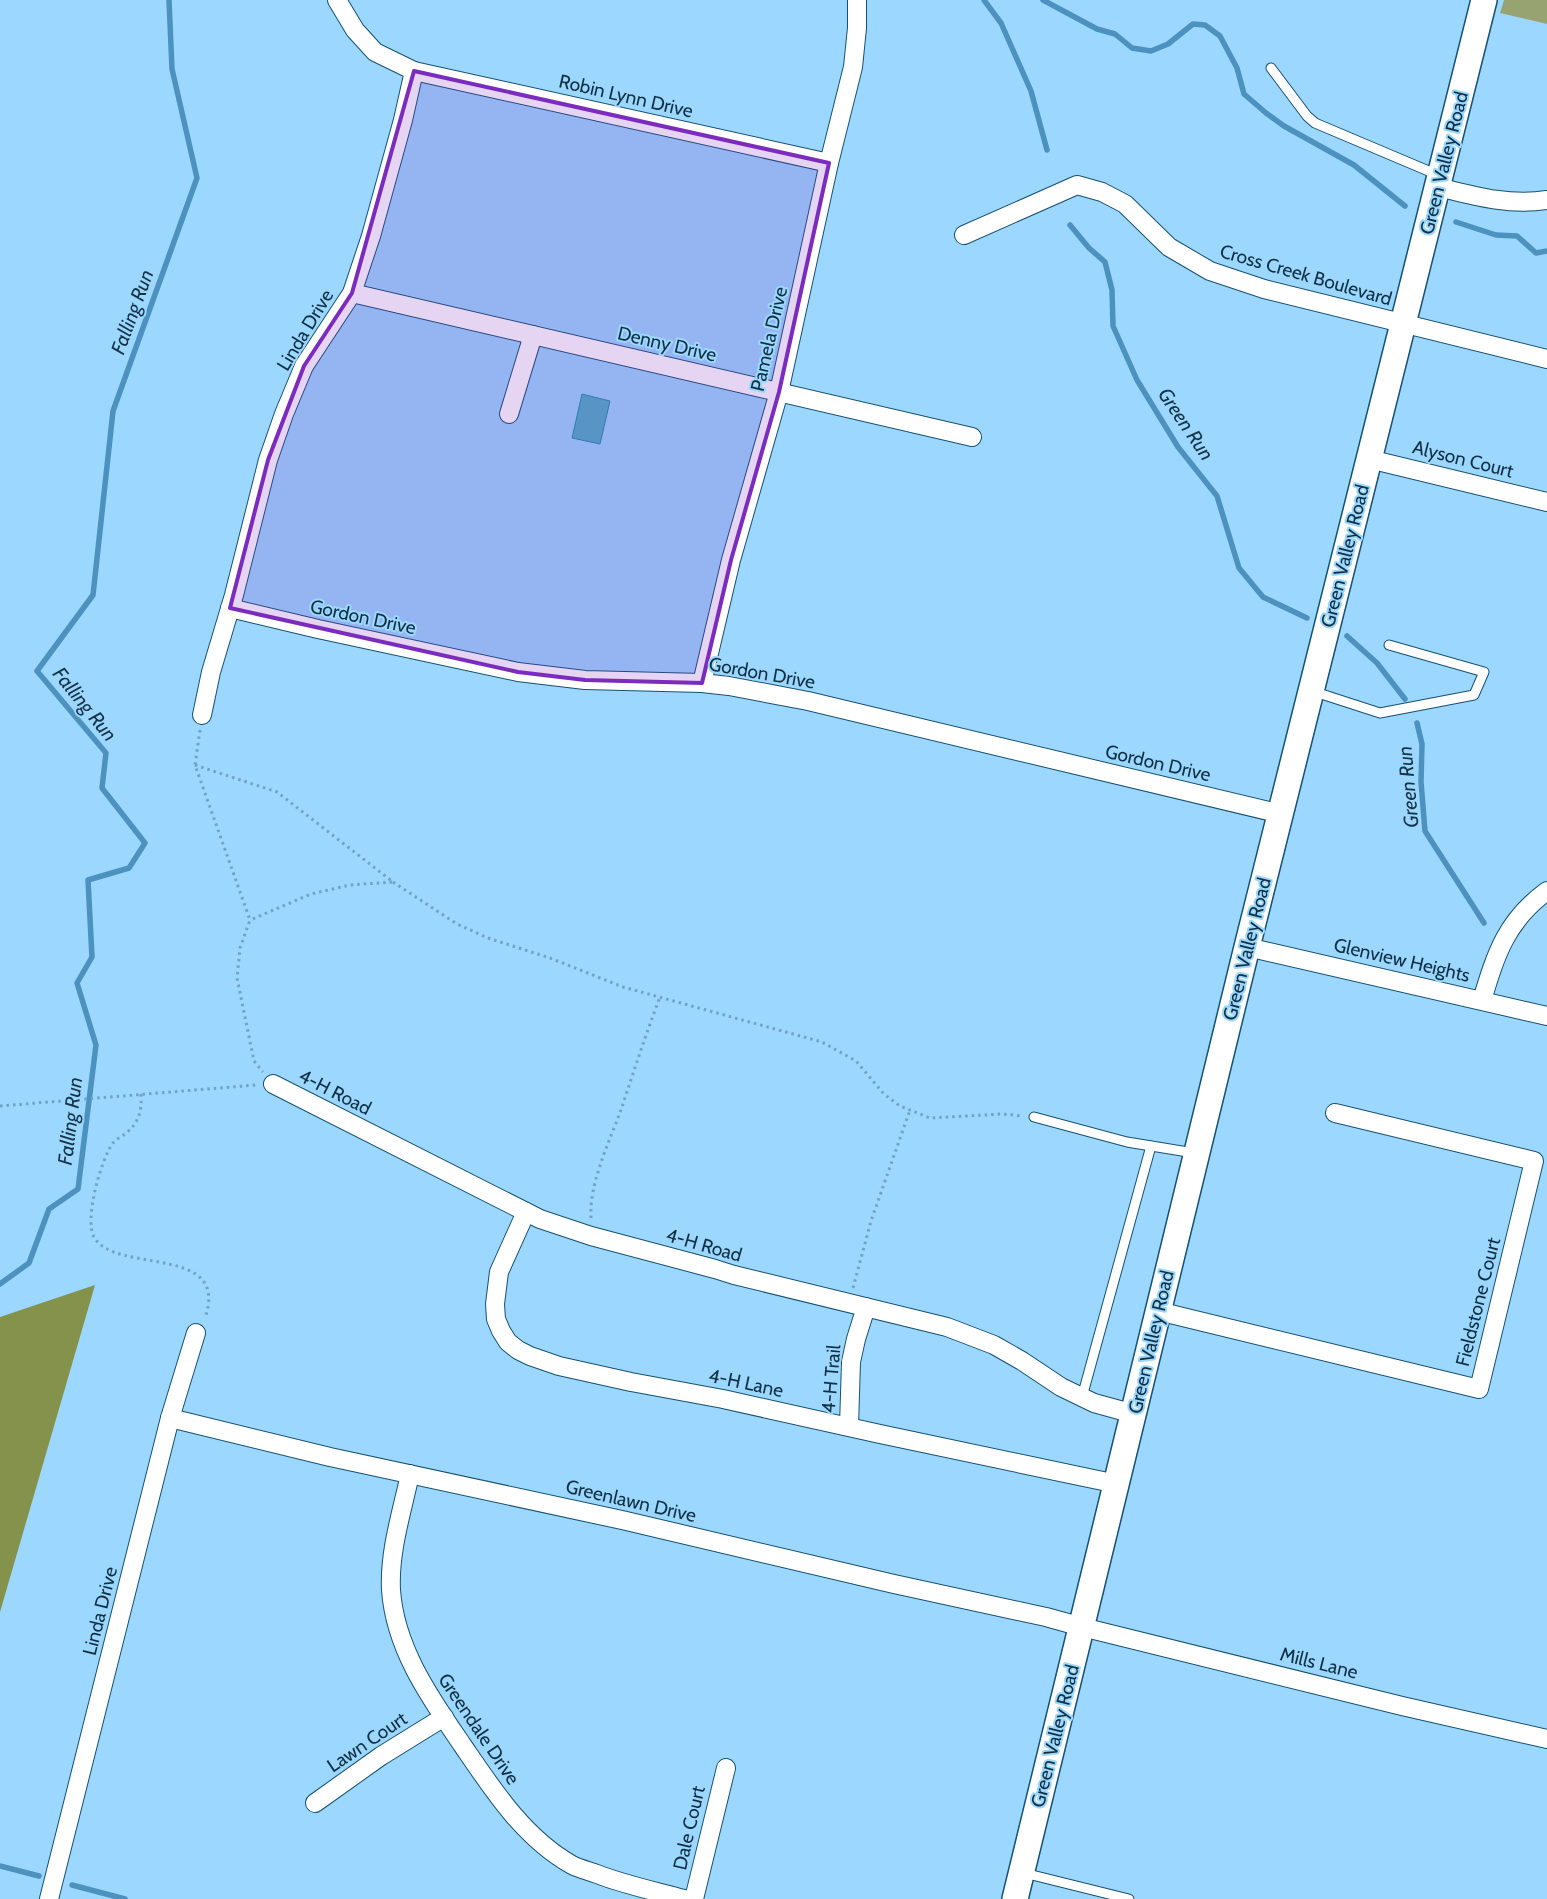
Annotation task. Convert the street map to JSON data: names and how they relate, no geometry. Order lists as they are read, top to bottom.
{
  "streets": {
    "street": [
      "Robin Lynn Drive",
      "Green Valley Road",
      "Cross Creek Boulevard",
      "Linda Drive",
      "Pamela Drive",
      "Denny Drive",
      "Alyson Court",
      "Gordon Drive",
      "Glenview Heights",
      "4-H Road",
      "Fieldstone Court",
      "4-H Trail",
      "4-H Lane",
      "Greenlawn Drive",
      "Mills Lane",
      "Greendale Drive",
      "Lawn Court",
      "Dale Court"
    ]
  },
  "crossings": [
    ["Robin Lynn Drive", "Linda Drive"],
    ["Robin Lynn Drive", "Pamela Drive"],
    ["Green Valley Road", "Cross Creek Boulevard"],
    ["Green Valley Road", "Alyson Court"],
    ["Green Valley Road", "Gordon Drive"],
    ["Green Valley Road", "Glenview Heights"],
    ["Green Valley Road", "4-H Road"],
    ["Green Valley Road", "Fieldstone Court"],
    ["Green Valley Road", "4-H Lane"],
    ["Green Valley Road", "Greenlawn Drive"],
    ["Green Valley Road", "Mills Lane"],
    ["Linda Drive", "Denny Drive"],
    ["Linda Drive", "Gordon Drive"],
    ["Linda Drive", "Greenlawn Drive"],
    ["Pamela Drive", "Denny Drive"],
    ["Pamela Drive", "Gordon Drive"],
    ["4-H Road", "4-H Trail"],
    ["4-H Road", "4-H Lane"],
    ["4-H Trail", "4-H Lane"],
    ["Greenlawn Drive", "Mills Lane"],
    ["Greenlawn Drive", "Greendale Drive"],
    ["Greendale Drive", "Lawn Court"]
  ],
  "water": ["Falling Run", "Green Run"]
}
